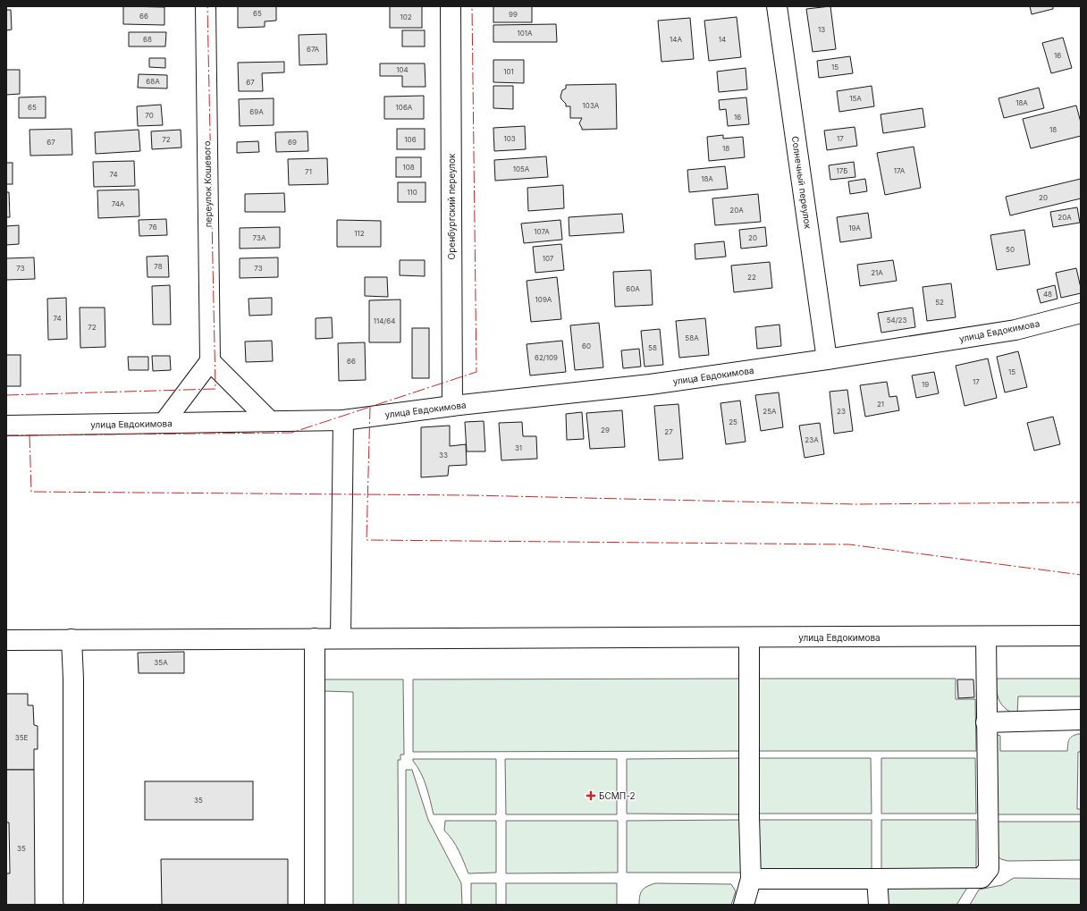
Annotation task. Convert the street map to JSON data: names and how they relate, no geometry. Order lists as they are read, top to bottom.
{
  "streets": {
    "street": [
      "Солнечный переулок",
      "переулок Кошевого",
      "Оренбургский переулок",
      "улица Евдокимова"
    ]
  },
  "crossings": [
    ["Солнечный переулок", "улица Евдокимова"],
    ["Оренбургский переулок", "улица Евдокимова"]
  ],
  "places": {
    "health": ["БСМП-2"]
  },
  "house_numbers": [
    "65",
    "99",
    "66",
    "102",
    "13",
    "101А",
    "68",
    "14А",
    "14",
    "67А",
    "16",
    "15",
    "104",
    "101",
    "68А",
    "67",
    "15А",
    "18А",
    "103А",
    "65",
    "106А",
    "69А",
    "70",
    "16",
    "18",
    "103",
    "17",
    "72",
    "106",
    "67",
    "69",
    "18",
    "108",
    "105А",
    "17Б",
    "17А",
    "71",
    "74",
    "18А",
    "110",
    "20",
    "74А",
    "20А",
    "20А",
    "76",
    "19А",
    "107А",
    "112",
    "73А",
    "20",
    "50",
    "107",
    "78",
    "73",
    "73",
    "21А",
    "22",
    "60А",
    "48",
    "109А",
    "52",
    "74",
    "54/23",
    "114/64",
    "72",
    "58А",
    "60",
    "58",
    "62/109",
    "66",
    "15",
    "17",
    "19",
    "21",
    "25А",
    "23",
    "25",
    "29",
    "27",
    "23А",
    "31",
    "33",
    "35А",
    "35Е",
    "35",
    "35"
  ]
}
